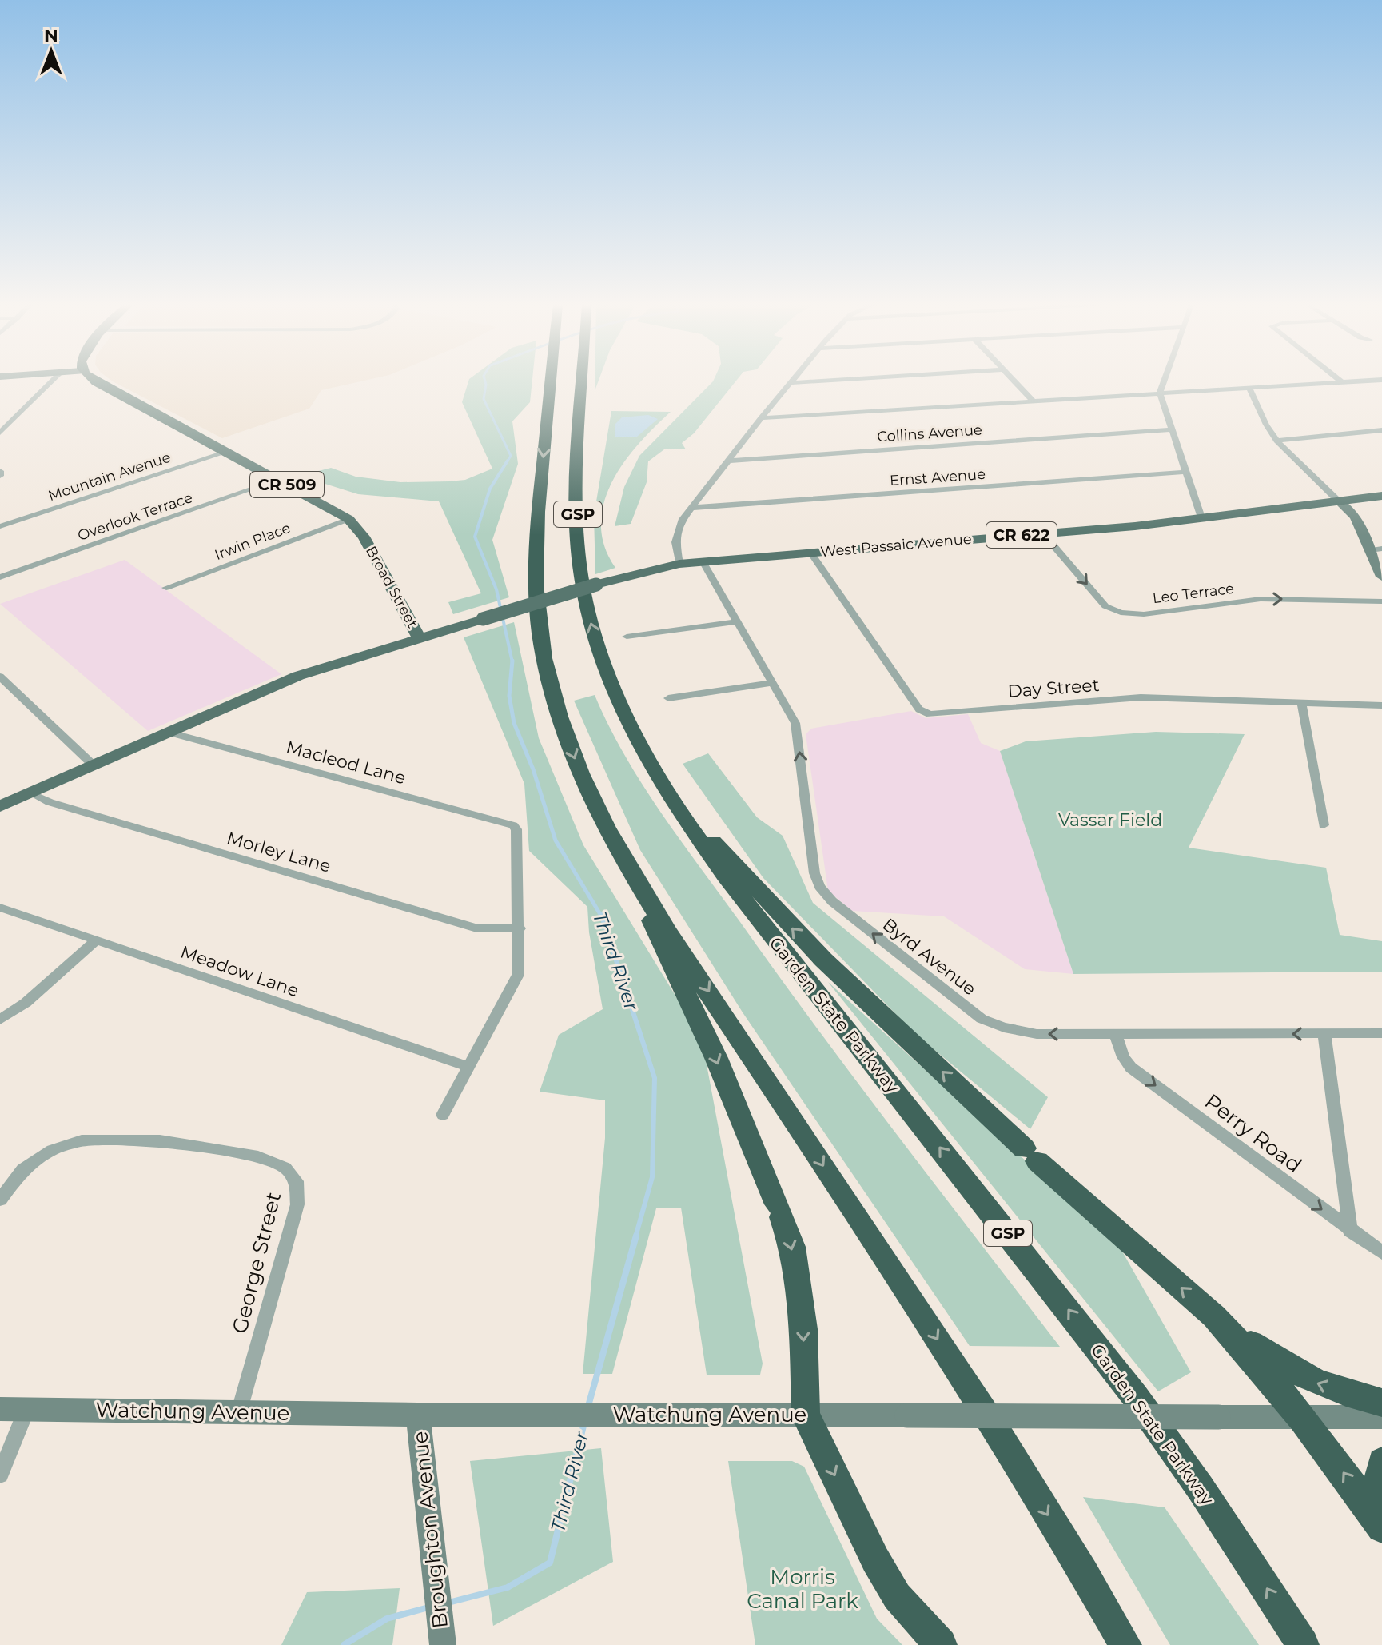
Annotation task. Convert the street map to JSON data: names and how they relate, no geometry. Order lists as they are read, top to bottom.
{
  "streets": {
    "highway": ["GSP", "Garden State Parkway"],
    "main road": [
      "CR 509",
      "CR 622",
      "West Passaic Avenue",
      "Broad Street",
      "Watchung Avenue",
      "Broughton Avenue"
    ],
    "street": [
      "Collins Avenue",
      "Mountain Avenue",
      "Ernst Avenue",
      "Overlook Terrace",
      "Irwin Place",
      "Leo Terrace",
      "Day Street",
      "Macleod Lane",
      "Morley Lane",
      "Byrd Avenue",
      "Meadow Lane",
      "Perry Road",
      "George Street"
    ]
  },
  "crossings": [
    ["Mountain Avenue", "Broad Street"],
    ["Overlook Terrace", "Broad Street"],
    ["Irwin Place", "Broad Street"],
    ["West Passaic Avenue", "Broad Street"],
    ["West Passaic Avenue", "Leo Terrace"],
    ["West Passaic Avenue", "Day Street"],
    ["West Passaic Avenue", "Byrd Avenue"],
    ["Broad Street", "Macleod Lane"],
    ["Broad Street", "Morley Lane"],
    ["Macleod Lane", "Morley Lane"],
    ["Byrd Avenue", "Perry Road"],
    ["George Street", "Watchung Avenue"],
    ["Watchung Avenue", "Broughton Avenue"]
  ],
  "one_way": ["Leo Terrace", "Byrd Avenue", "Perry Road"],
  "water": ["Third River"],
  "parks": ["Vassar Field", "Morris Canal Park"],
  "north": "top"
}
